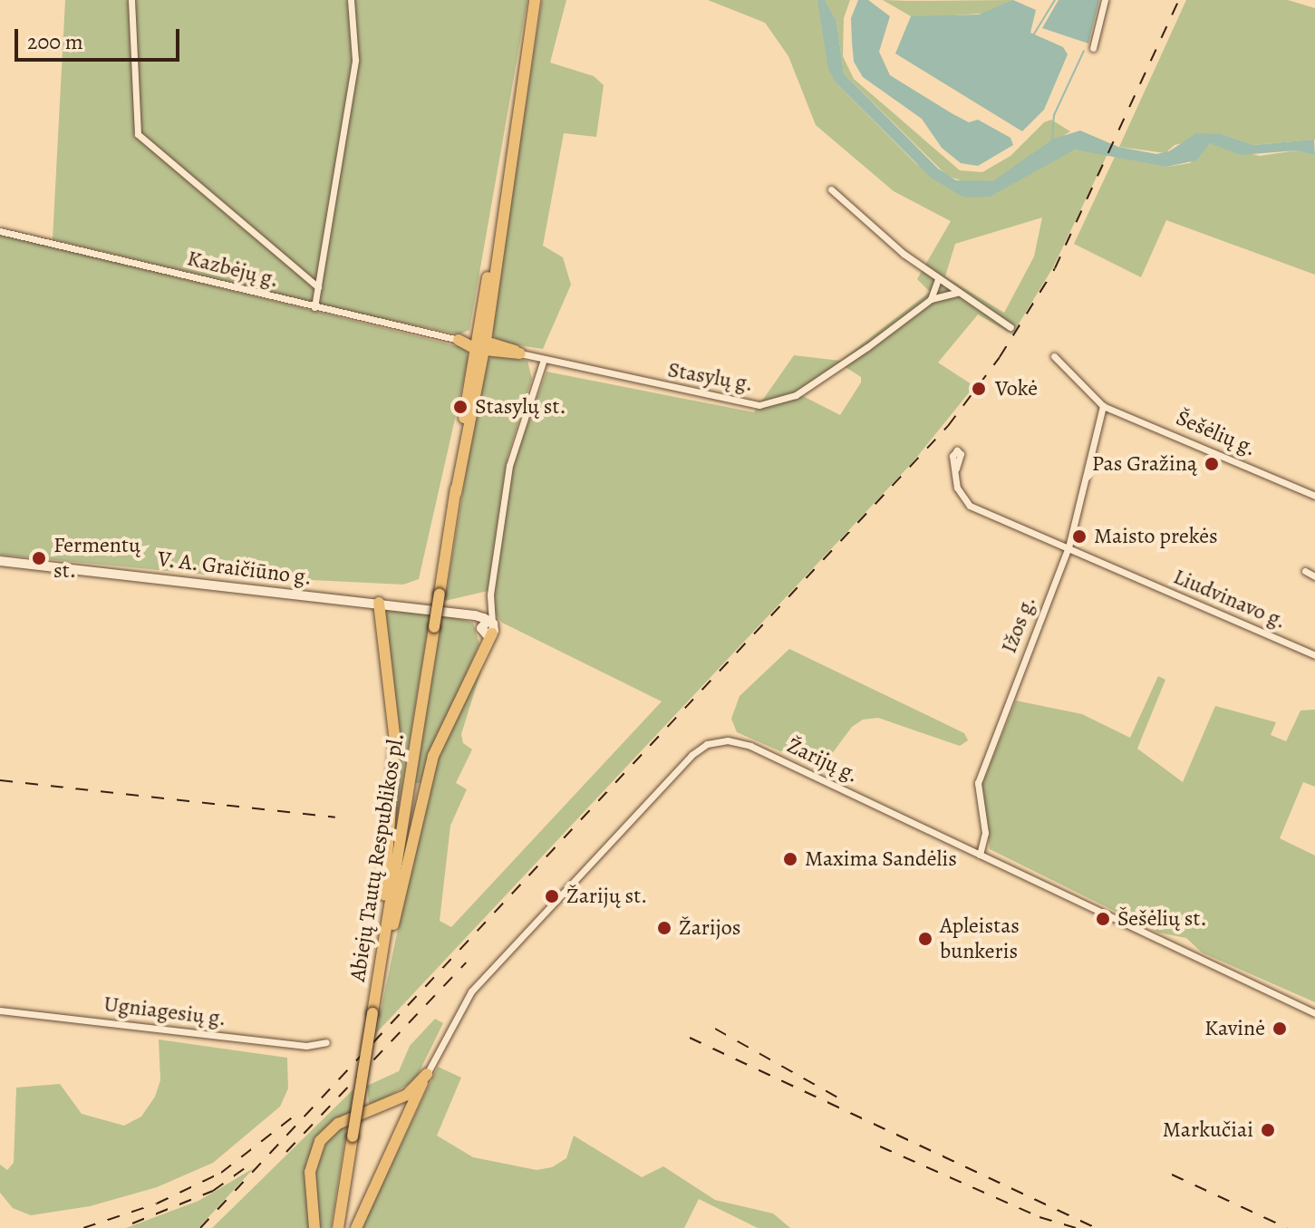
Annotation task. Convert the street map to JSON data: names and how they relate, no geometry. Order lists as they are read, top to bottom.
{
  "streets": {
    "highway": ["Abiejų Tautų Respublikos pl."],
    "main road": ["V. A. Graičiūno g."],
    "street": [
      "Kazbėjų g.",
      "Stasylų g.",
      "Šešėlių g.",
      "Liudvinavo g.",
      "Ižos g.",
      "Žarijų g.",
      "Ugniagesių g."
    ]
  },
  "crossings": [
    ["Šešėlių g.", "Ižos g."],
    ["Liudvinavo g.", "Ižos g."],
    ["Ižos g.", "Žarijų g."]
  ],
  "places": [
    "Vokė",
    "Stasylų st.",
    "Pas Gražiną",
    "Maisto prekės",
    "Fermentų st.",
    "Maxima Sandėlis",
    "Žarijų st.",
    "Šešėlių st.",
    "Žarijos",
    "Apleistas bunkeris",
    "Kavinė",
    "Markučiai"
  ],
  "scale_bar": "200 m"
}
